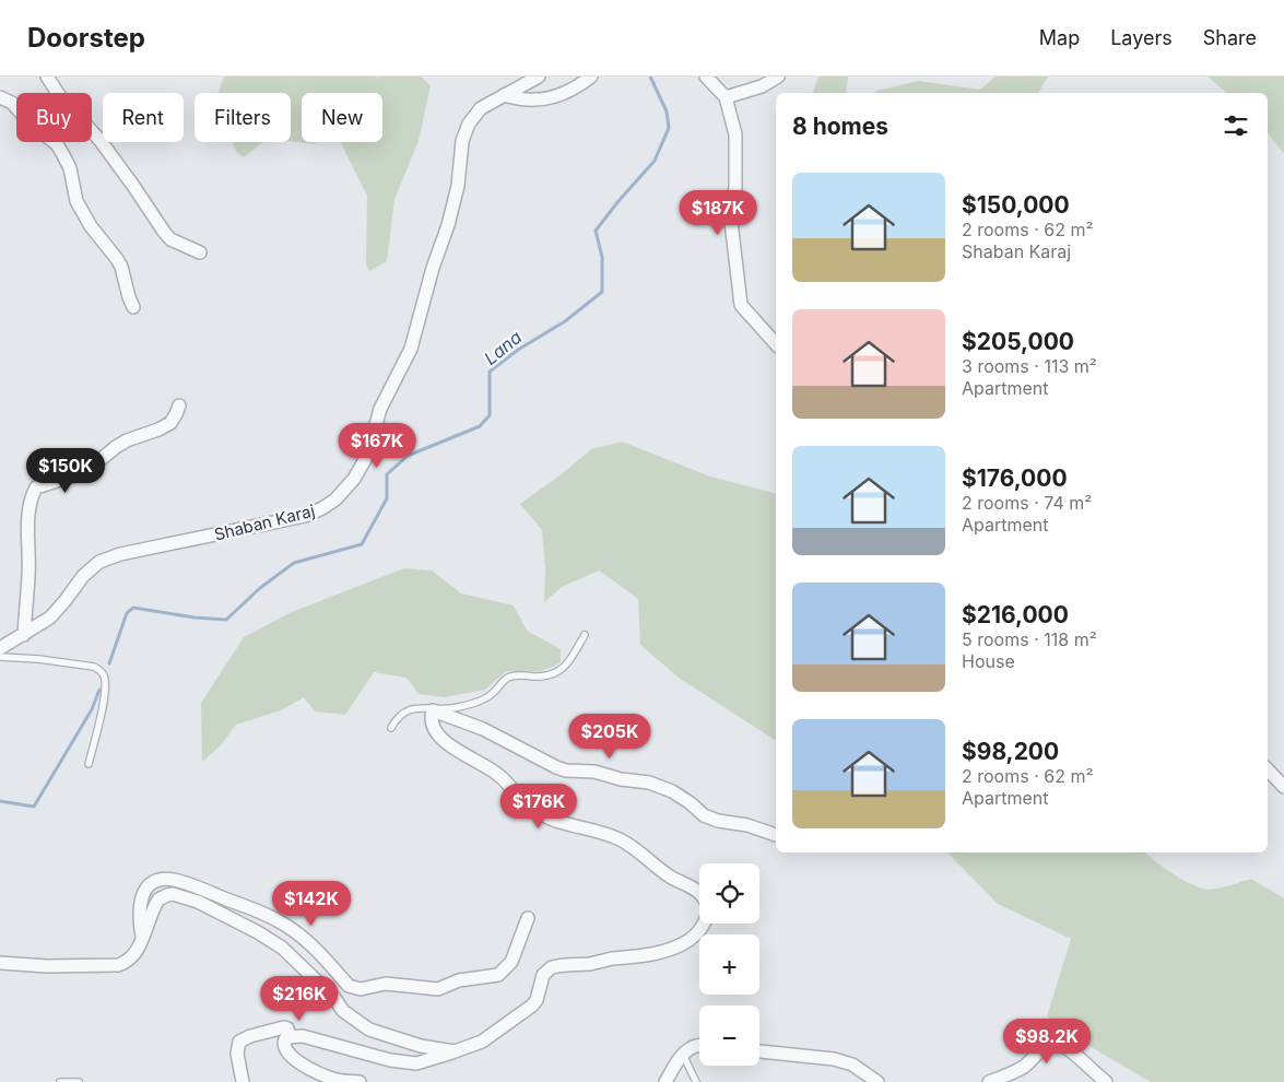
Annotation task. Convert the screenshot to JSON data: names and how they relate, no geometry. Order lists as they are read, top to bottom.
{
  "streets": {
    "street": ["Shaban Karaj"]
  },
  "water": ["Lana"],
  "page": {
    "header": "Doorstep",
    "nav": ["Map", "Layers", "Share"],
    "chip": [
      "Buy",
      "Rent",
      "Filters",
      "New"
    ],
    "heading": "8 homes",
    "list": [
      {
        "name": "$150,000",
        "note": "2 rooms · 62 m² · Shaban Karaj"
      },
      {
        "name": "$205,000",
        "note": "3 rooms · 113 m² · Apartment"
      },
      {
        "name": "$176,000",
        "note": "2 rooms · 74 m² · Apartment"
      },
      {
        "name": "$216,000",
        "note": "5 rooms · 118 m² · House"
      },
      {
        "name": "$98,200",
        "note": "2 rooms · 62 m² · Apartment"
      }
    ],
    "price": [
      "$187K",
      "$167K",
      "$150K",
      "$205K",
      "$176K",
      "$142K",
      "$216K",
      "$98.2K"
    ],
    "map_buttons": ["+", "−"]
  }
}
